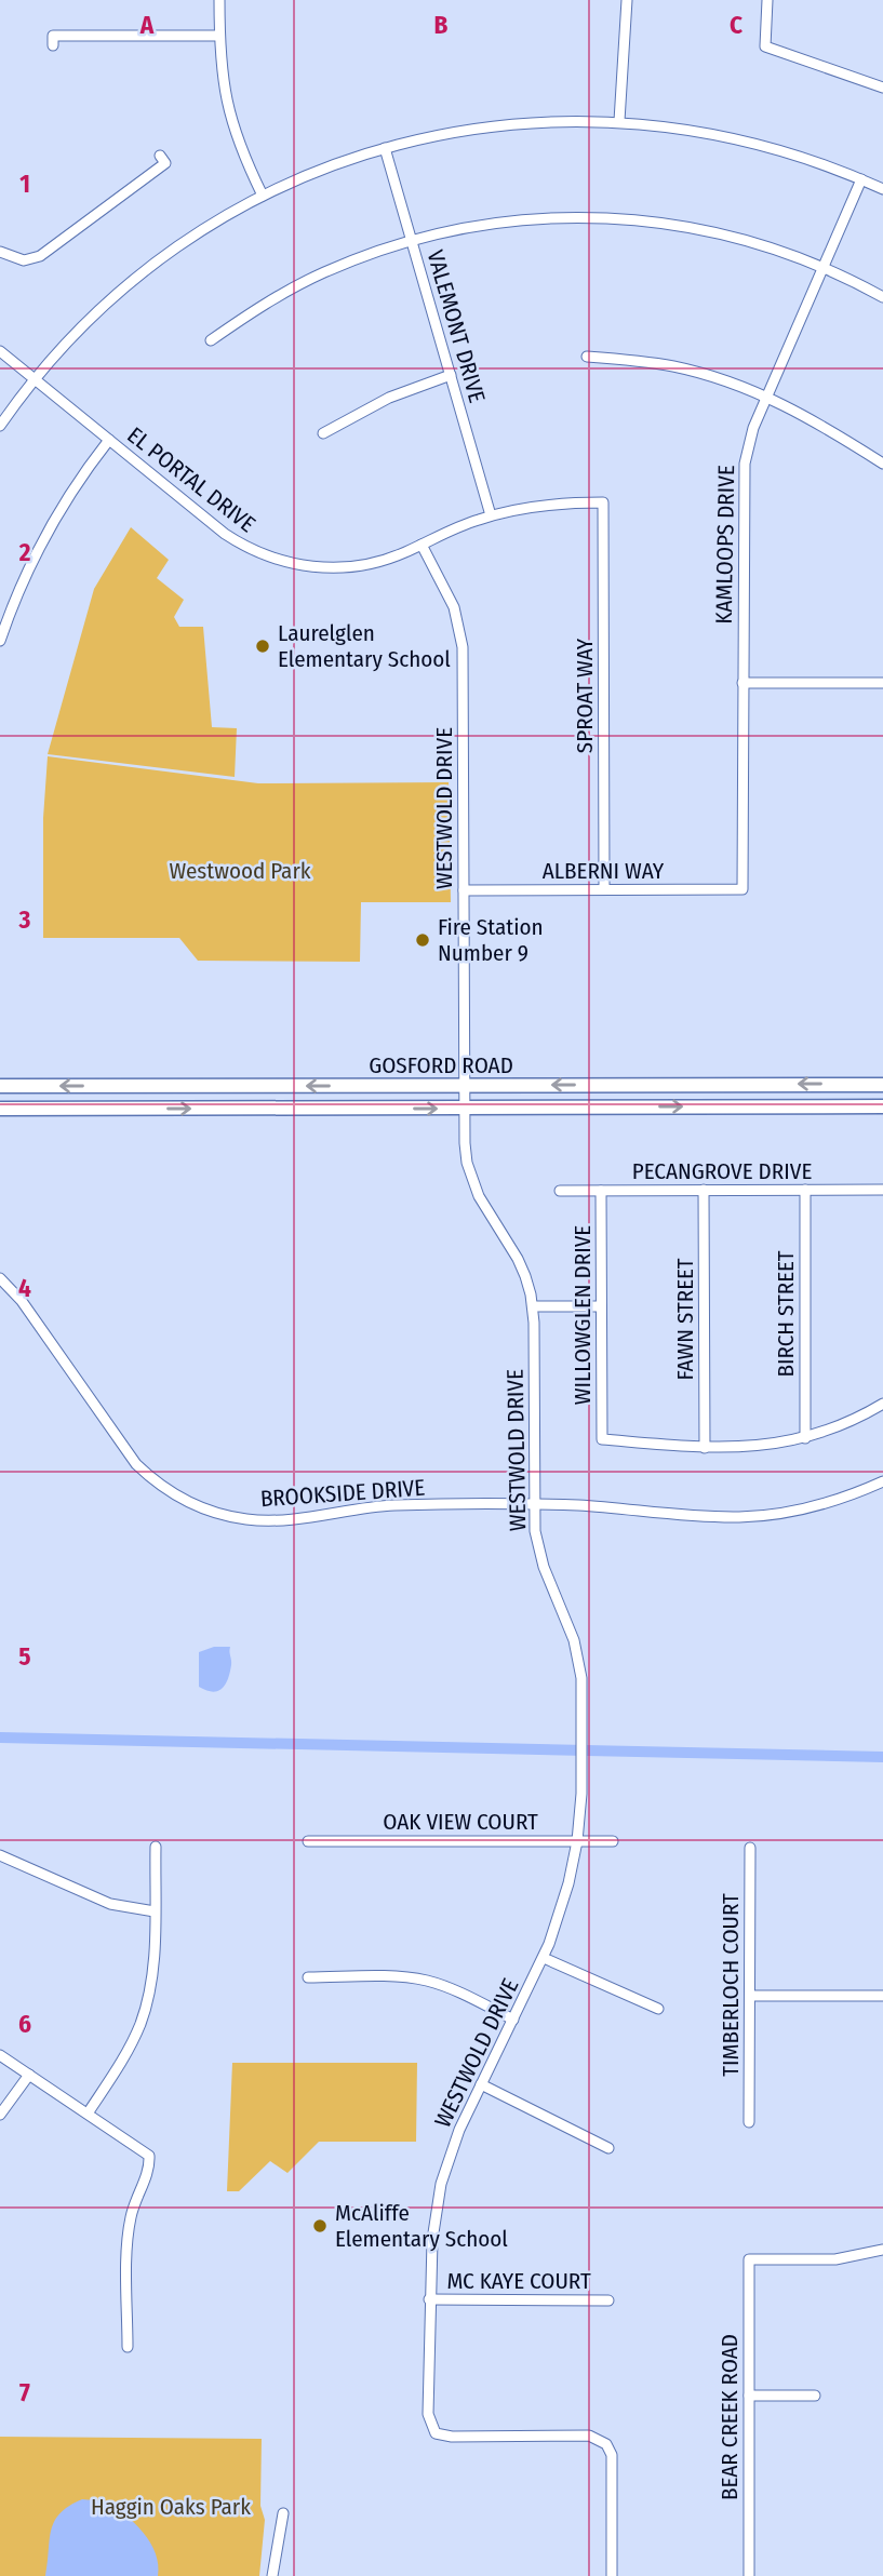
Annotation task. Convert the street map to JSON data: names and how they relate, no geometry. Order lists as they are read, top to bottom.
{
  "streets": {
    "main road": ["GOSFORD ROAD"],
    "street": [
      "VALEMONT DRIVE",
      "EL PORTAL DRIVE",
      "KAMLOOPS DRIVE",
      "SPROAT WAY",
      "WESTWOLD DRIVE",
      "ALBERNI WAY",
      "PECANGROVE DRIVE",
      "BIRCH STREET",
      "WILLOWGLEN DRIVE",
      "FAWN STREET",
      "BROOKSIDE DRIVE",
      "OAK VIEW COURT",
      "TIMBERLOCH COURT",
      "MC KAYE COURT",
      "BEAR CREEK ROAD"
    ]
  },
  "crossings": [
    ["VALEMONT DRIVE", "EL PORTAL DRIVE"],
    ["EL PORTAL DRIVE", "SPROAT WAY"],
    ["EL PORTAL DRIVE", "WESTWOLD DRIVE"],
    ["KAMLOOPS DRIVE", "ALBERNI WAY"],
    ["SPROAT WAY", "ALBERNI WAY"],
    ["WESTWOLD DRIVE", "ALBERNI WAY"],
    ["WESTWOLD DRIVE", "GOSFORD ROAD"],
    ["WESTWOLD DRIVE", "BROOKSIDE DRIVE"],
    ["WESTWOLD DRIVE", "OAK VIEW COURT"],
    ["WESTWOLD DRIVE", "MC KAYE COURT"],
    ["PECANGROVE DRIVE", "BIRCH STREET"],
    ["PECANGROVE DRIVE", "WILLOWGLEN DRIVE"],
    ["PECANGROVE DRIVE", "FAWN STREET"],
    ["WILLOWGLEN DRIVE", "FAWN STREET"]
  ],
  "parks": ["Westwood Park", "Haggin Oaks Park"],
  "places": ["Laurelglen Elementary School", "Fire Station Number 9", "McAliffe Elementary School"],
  "grid": {
    "columns": ["A", "B", "C"],
    "rows": [
      "1",
      "2",
      "3",
      "4",
      "5",
      "6",
      "7"
    ]
  }
}
